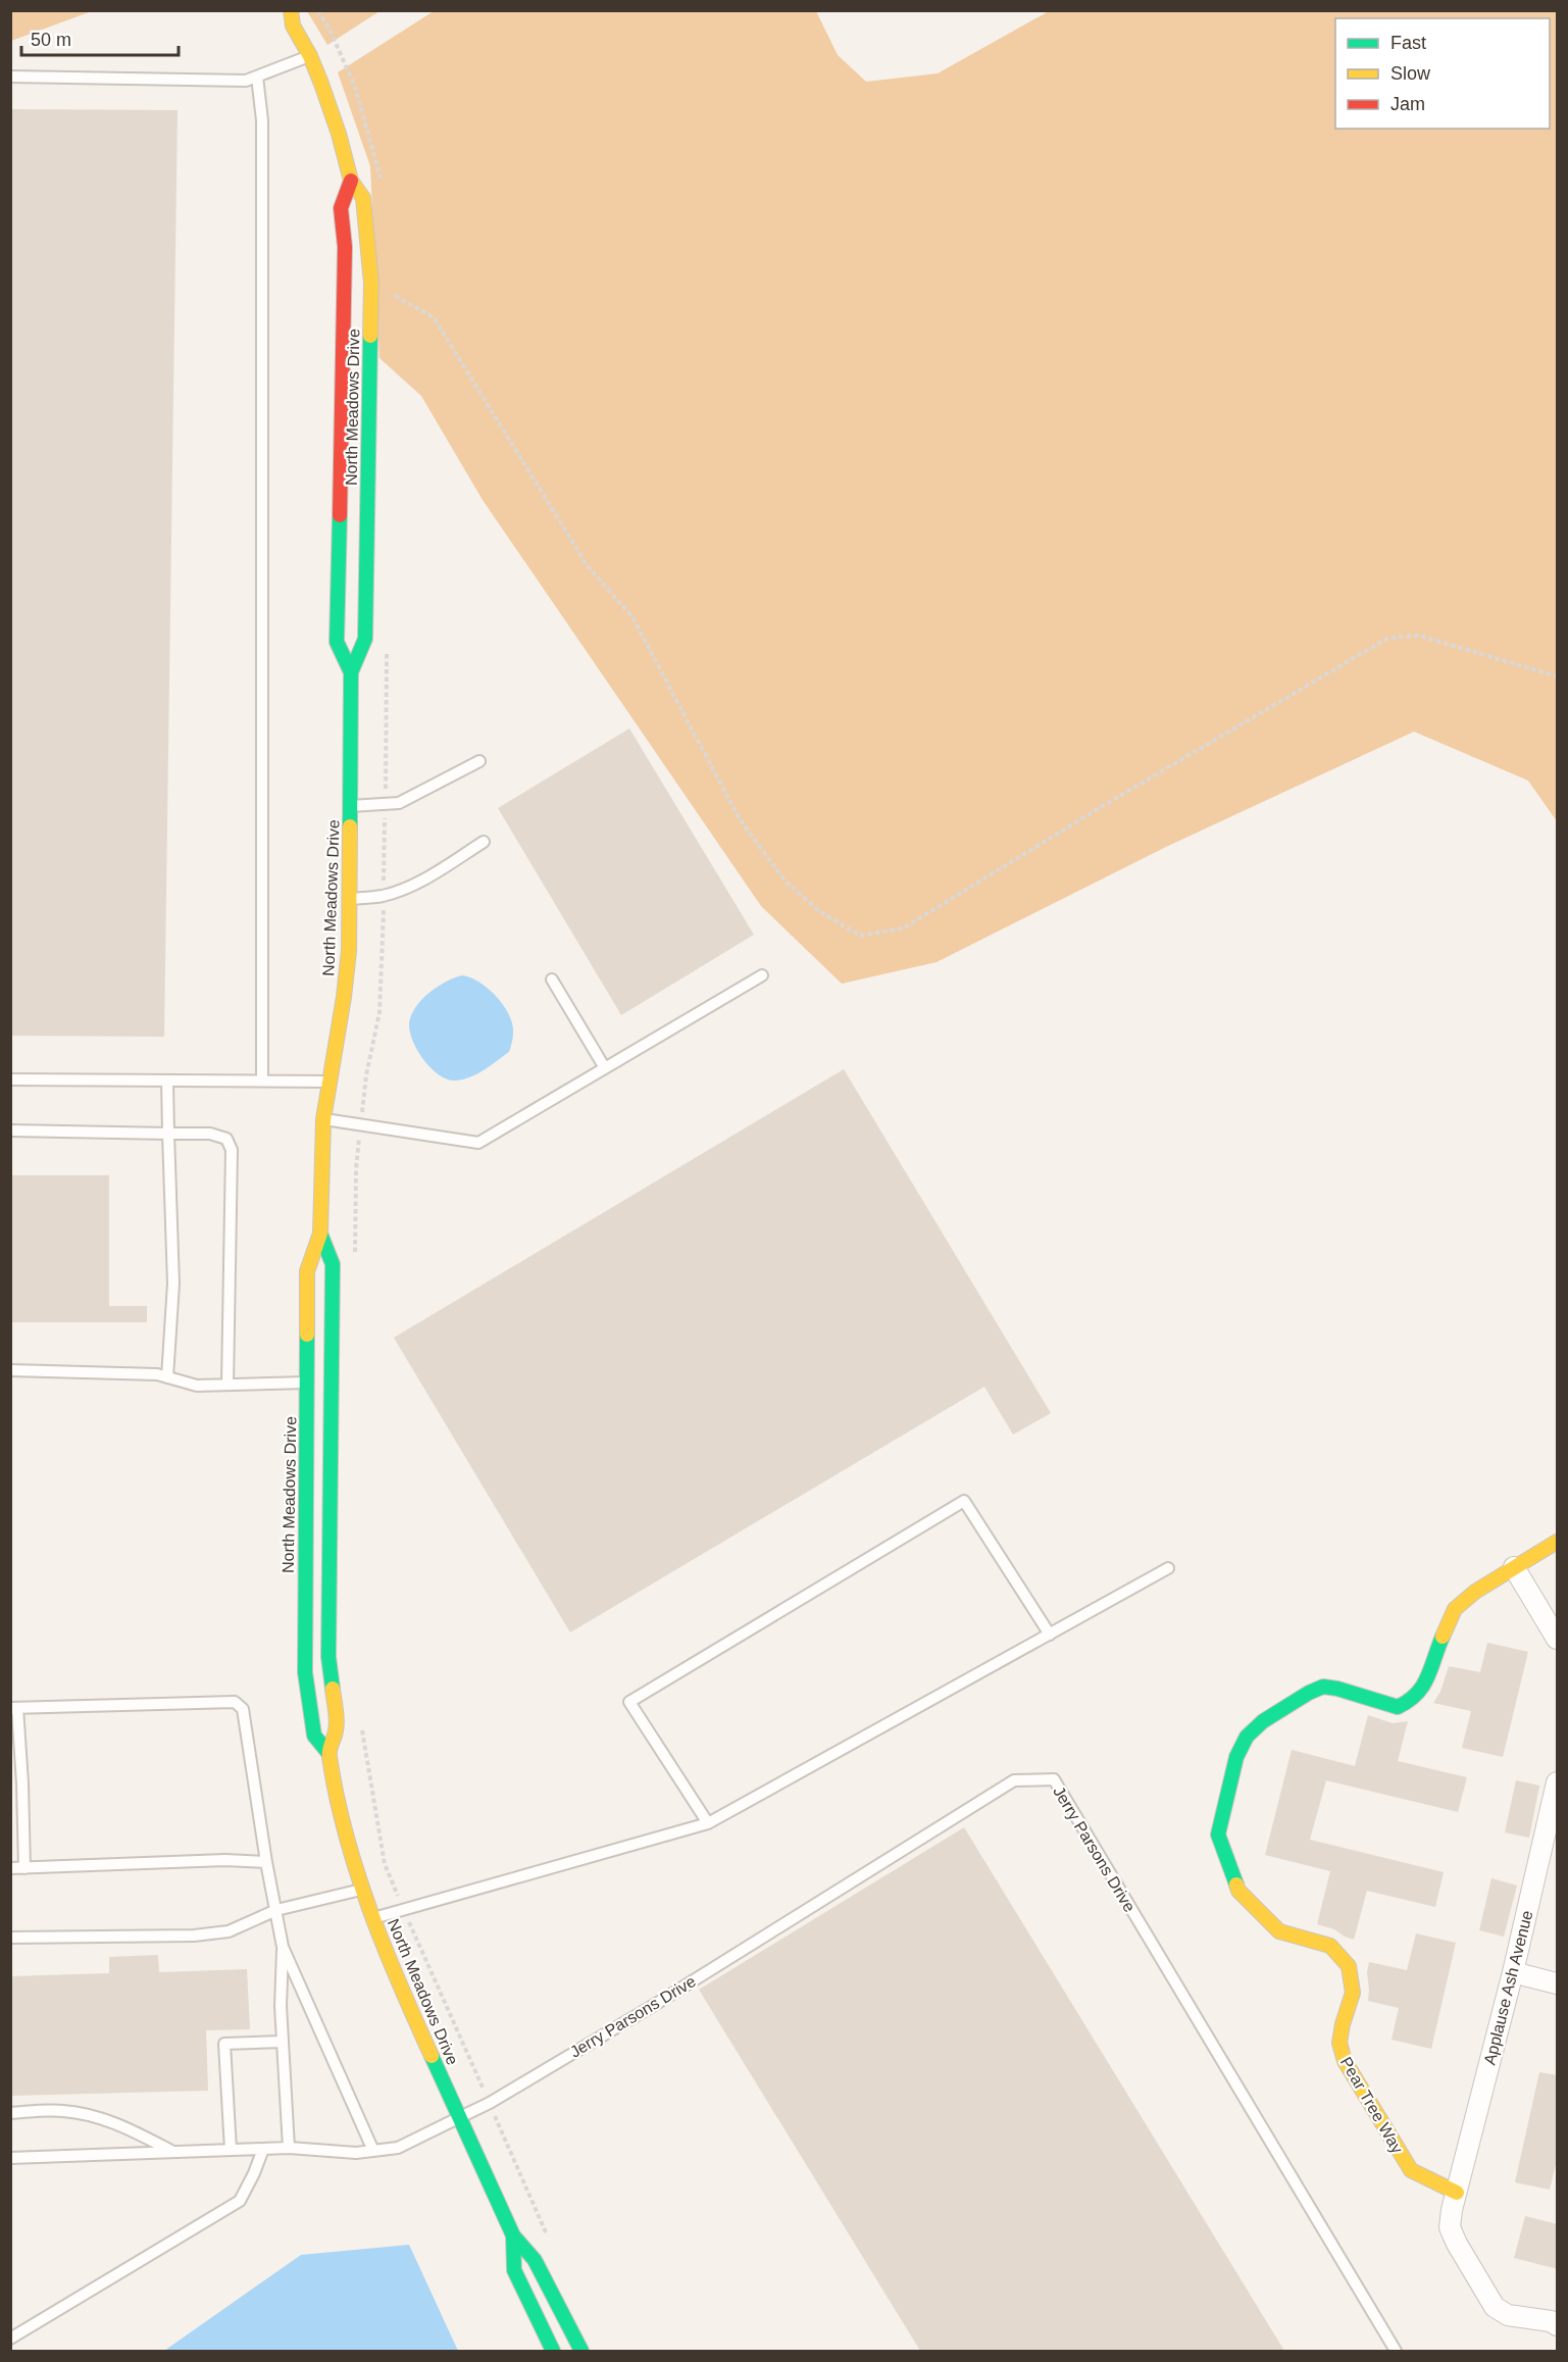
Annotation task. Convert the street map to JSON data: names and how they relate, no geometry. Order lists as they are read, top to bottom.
{
  "streets": {
    "street": ["North Meadows Drive", "Applause Ash Avenue", "Pear Tree Way"],
    "lane": ["Jerry Parsons Drive"]
  },
  "crossings": [
    ["North Meadows Drive", "Jerry Parsons Drive"],
    ["Applause Ash Avenue", "Pear Tree Way"]
  ],
  "legend": ["Fast", "Slow", "Jam"],
  "scale_bar": "50 m"
}
